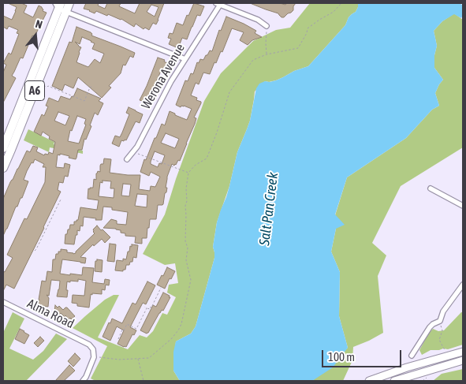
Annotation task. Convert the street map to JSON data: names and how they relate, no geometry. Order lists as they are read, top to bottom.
{
  "streets": {
    "highway": ["A6"],
    "street": ["Werona Avenue", "Alma Road"]
  },
  "water": ["Salt Pan Creek"],
  "scale_bar": "100 m",
  "north": "top"
}
